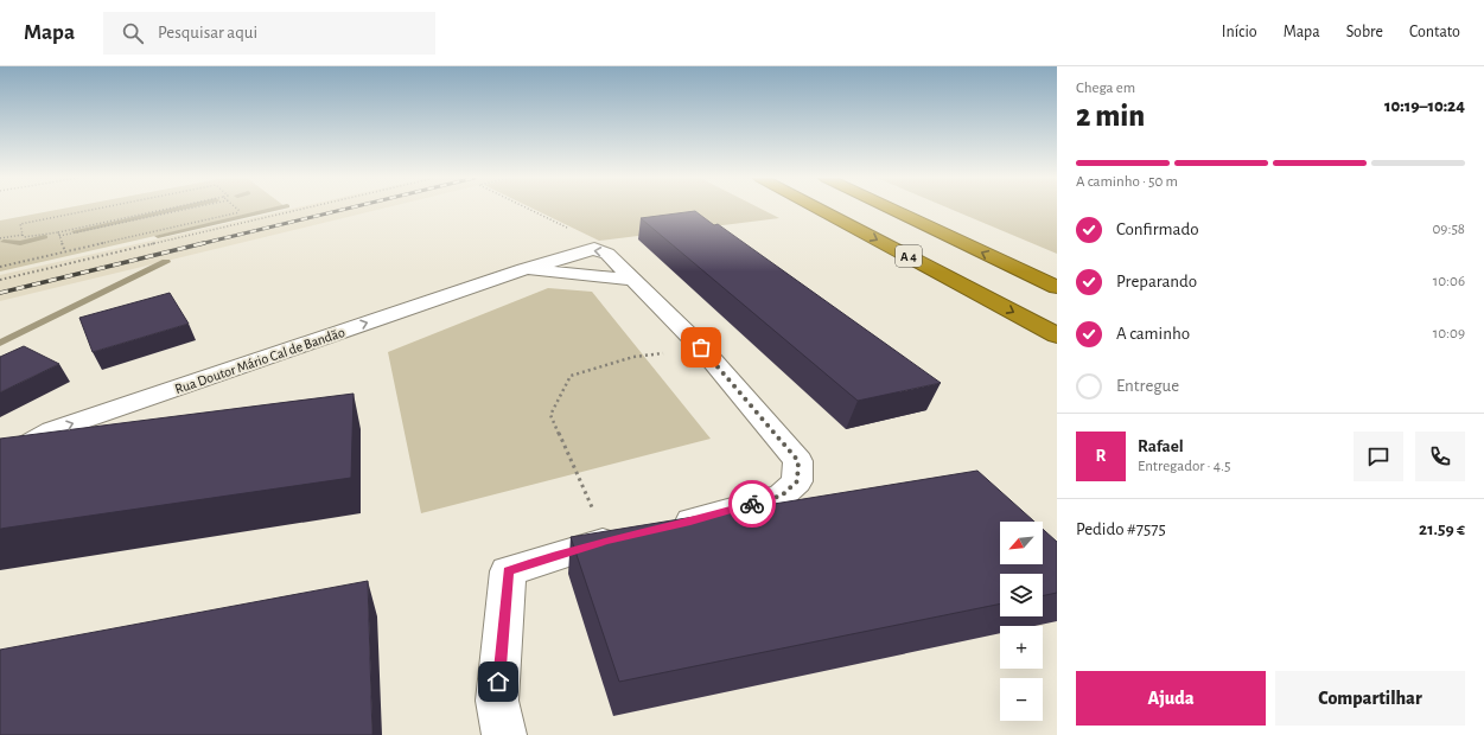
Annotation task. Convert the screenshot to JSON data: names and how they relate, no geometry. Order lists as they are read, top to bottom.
{
  "streets": {
    "highway": ["A 4"],
    "street": ["Rua Doutor Mário Cal de Bandão"]
  },
  "one_way": ["Rua Doutor Mário Cal de Bandão"],
  "north": "bottom left",
  "page": {
    "header": "Mapa",
    "search": "Pesquisar aqui",
    "nav": [
      "Início",
      "Mapa",
      "Sobre",
      "Contato"
    ],
    "heading": ["2 min", "Chega em", "10:19–10:24"],
    "panel": [
      "Rafael",
      "Entregador · 4.5",
      "Pedido #7575",
      "21.59 €"
    ],
    "bar": "A caminho · 50 m",
    "list": [
      ["Confirmado", "09:58"],
      ["Preparando", "10:06"],
      ["A caminho", "10:09"],
      "Entregue"
    ],
    "round": "R",
    "map_buttons": ["+", "−"],
    "buttons": ["Ajuda", "Compartilhar"]
  }
}
